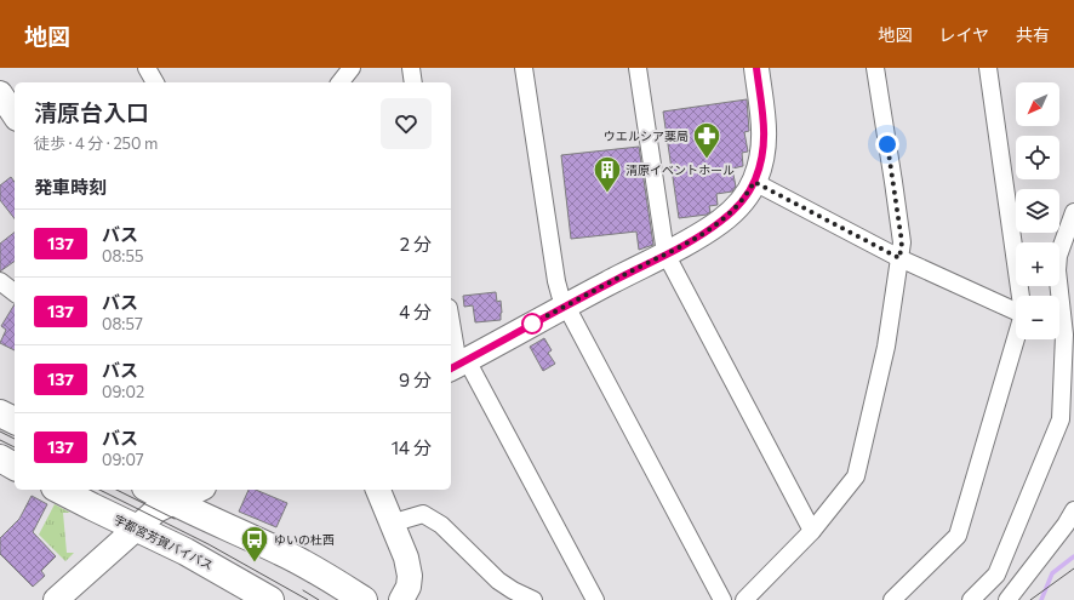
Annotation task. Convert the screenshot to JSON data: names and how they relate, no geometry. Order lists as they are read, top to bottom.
{
  "streets": {
    "main road": ["宇都宮芳賀バイパス"]
  },
  "places": {
    "pharmacy": ["ウエルシア薬局"],
    "building": ["清原イベントホール"],
    "bus stop": ["ゆいの杜西"]
  },
  "lines": ["bus line 137"],
  "north": "bottom left",
  "page": {
    "header": "地図",
    "nav": ["地図", "レイヤ", "共有"],
    "map_buttons": ["+", "−"],
    "heading": [
      ["清原台入口", "徒歩 · 4 分 · 250 m"],
      "発車時刻"
    ],
    "list": [
      {
        "mark": "137",
        "name": "バス",
        "note": "08:55",
        "value": "2 分"
      },
      {
        "mark": "137",
        "name": "バス",
        "note": "08:57",
        "value": "4 分"
      },
      {
        "mark": "137",
        "name": "バス",
        "note": "09:02",
        "value": "9 分"
      },
      {
        "mark": "137",
        "name": "バス",
        "note": "09:07",
        "value": "14 分"
      }
    ]
  }
}
